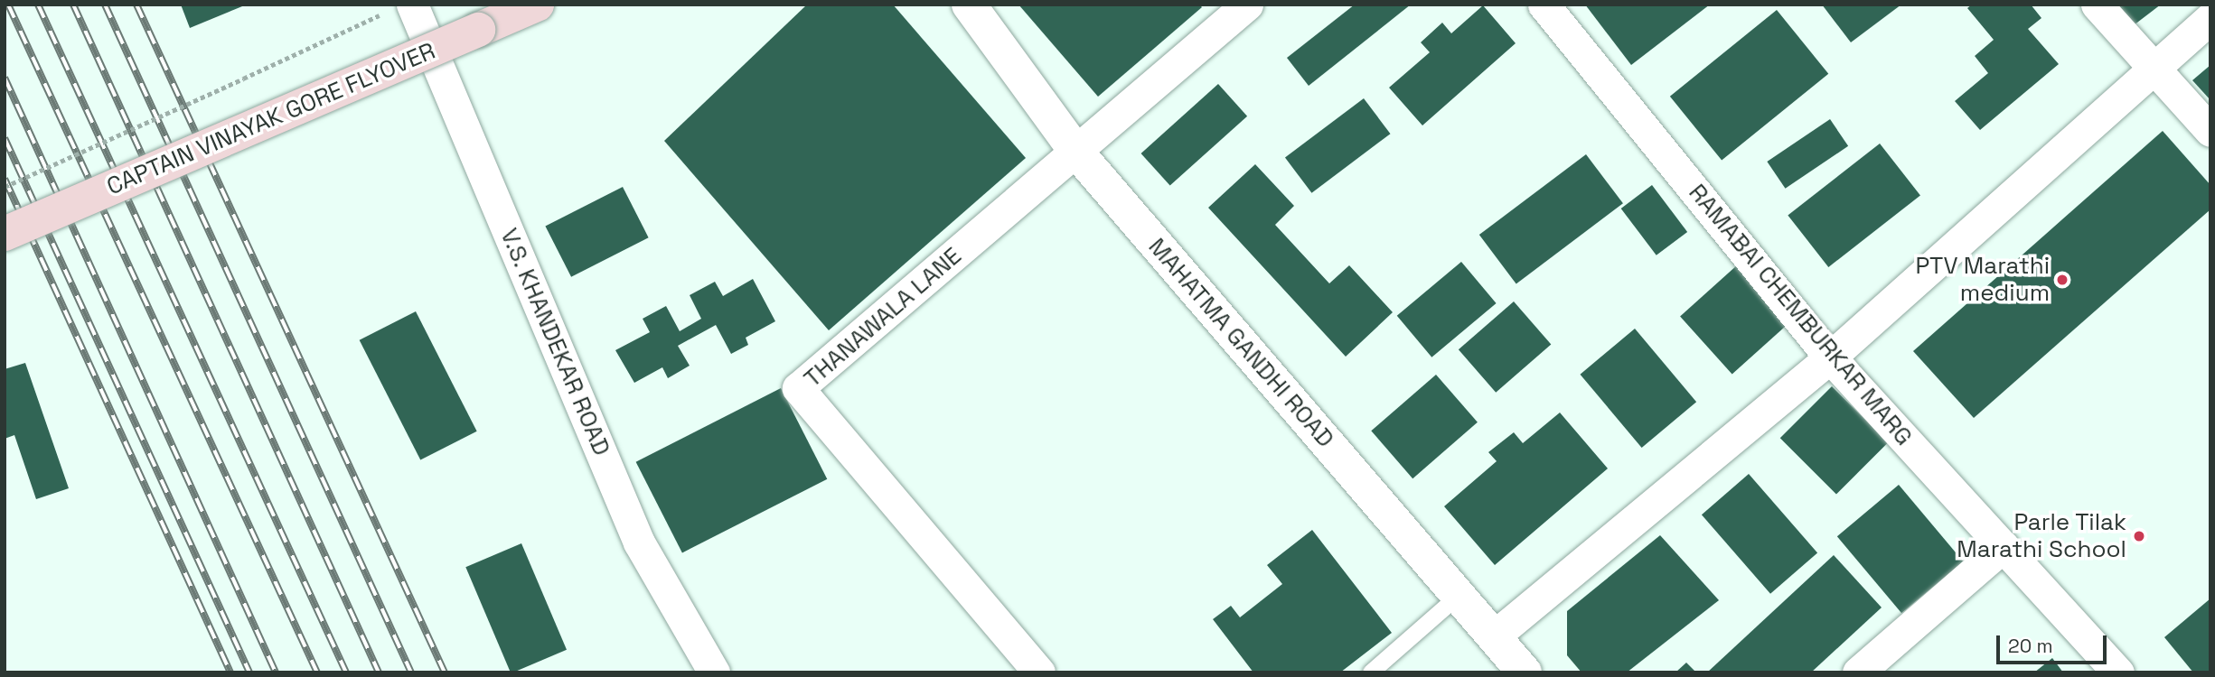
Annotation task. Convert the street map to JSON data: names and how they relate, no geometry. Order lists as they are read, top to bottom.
{
  "streets": {
    "main road": ["CAPTAIN VINAYAK GORE FLYOVER"],
    "street": [
      "RAMABAI CHEMBURKAR MARG",
      "THANAWALA LANE",
      "V.S. KHANDEKAR ROAD",
      "MAHATMA GANDHI ROAD"
    ]
  },
  "crossings": [
    ["THANAWALA LANE", "MAHATMA GANDHI ROAD"]
  ],
  "places": ["PTV Marathi medium", "Parle Tilak Marathi School"],
  "scale_bar": "20 m"
}
